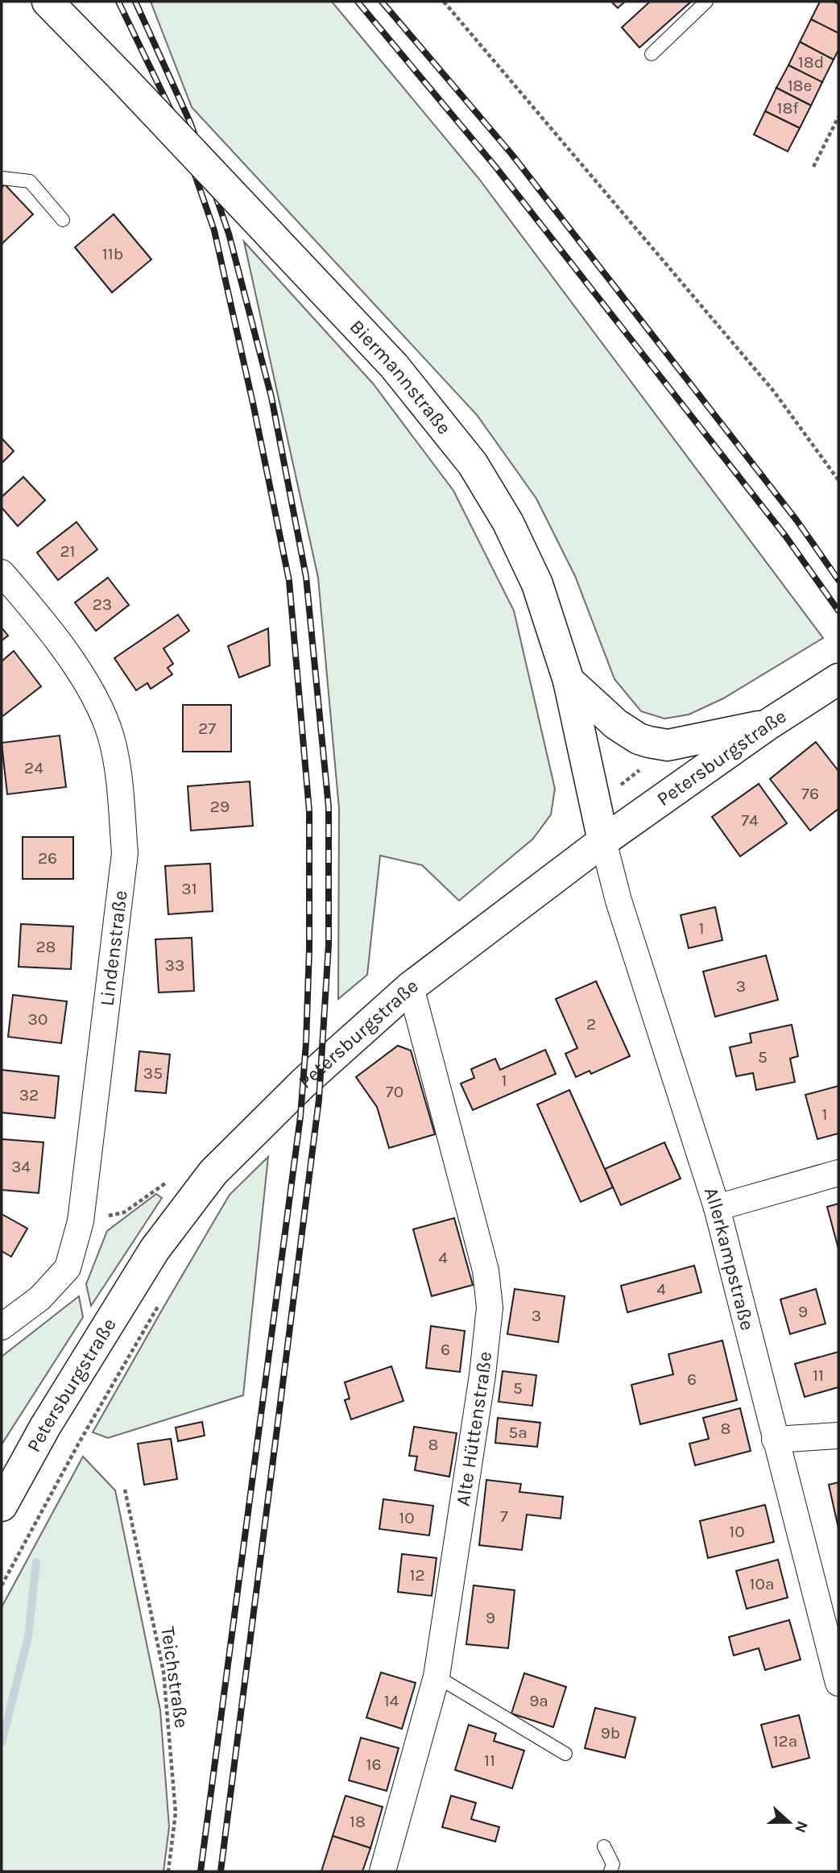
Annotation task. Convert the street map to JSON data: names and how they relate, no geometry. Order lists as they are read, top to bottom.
{
  "streets": {
    "street": [
      "Biermannstraße",
      "Petersburgstraße",
      "Lindenstraße",
      "Allerkampstraße",
      "Alte Hüttenstraße"
    ],
    "path": ["Teichstraße"]
  },
  "crossings": [
    ["Biermannstraße", "Petersburgstraße"],
    ["Biermannstraße", "Allerkampstraße"],
    ["Petersburgstraße", "Allerkampstraße"],
    ["Petersburgstraße", "Alte Hüttenstraße"]
  ],
  "house_numbers": [
    "18d",
    "18e",
    "18f",
    "11b",
    "21",
    "23",
    "27",
    "24",
    "76",
    "29",
    "74",
    "26",
    "31",
    "1",
    "28",
    "33",
    "3",
    "30",
    "2",
    "5",
    "35",
    "1",
    "70",
    "32",
    "1",
    "34",
    "4",
    "4",
    "9",
    "3",
    "6",
    "11",
    "6",
    "5",
    "8",
    "5a",
    "8",
    "7",
    "10",
    "10",
    "12",
    "10a",
    "9",
    "14",
    "9a",
    "9b",
    "12a",
    "11",
    "16",
    "18"
  ],
  "north": "right"
}
